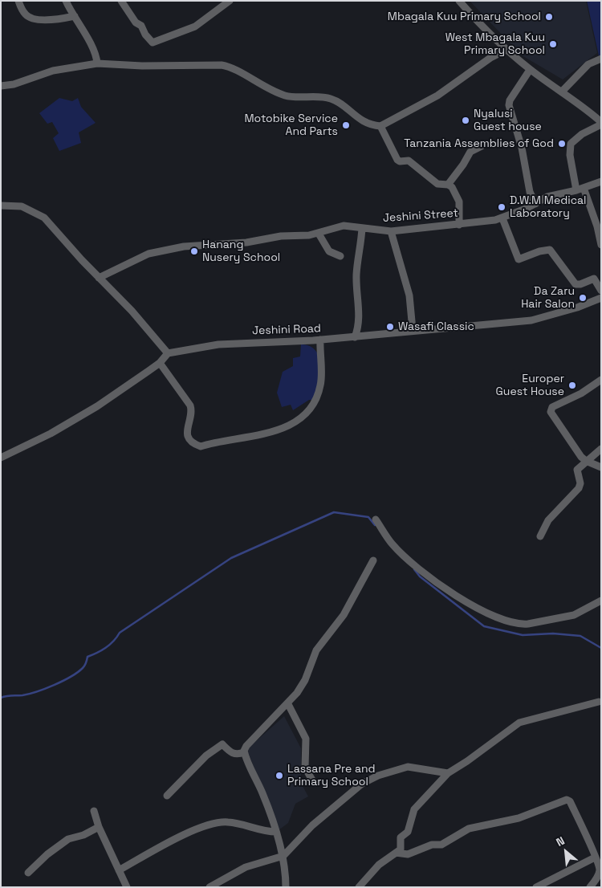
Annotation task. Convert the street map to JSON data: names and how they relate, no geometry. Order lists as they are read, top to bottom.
{
  "streets": {
    "street": ["Jeshini Street", "Jeshini Road"]
  },
  "places": [
    "Mbagala Kuu Primary School",
    "West Mbagala Kuu Primary School",
    "Nyalusi Guest house",
    "Motobike Service And Parts",
    "Tanzania Assemblies of God",
    "D.W.M Medical Laboratory",
    "Hanang Nusery School",
    "Da Zaru Hair Salon",
    "Wasafi Classic",
    "Europer Guest House",
    "Lassana Pre and Primary School"
  ],
  "north": "top left"
}
